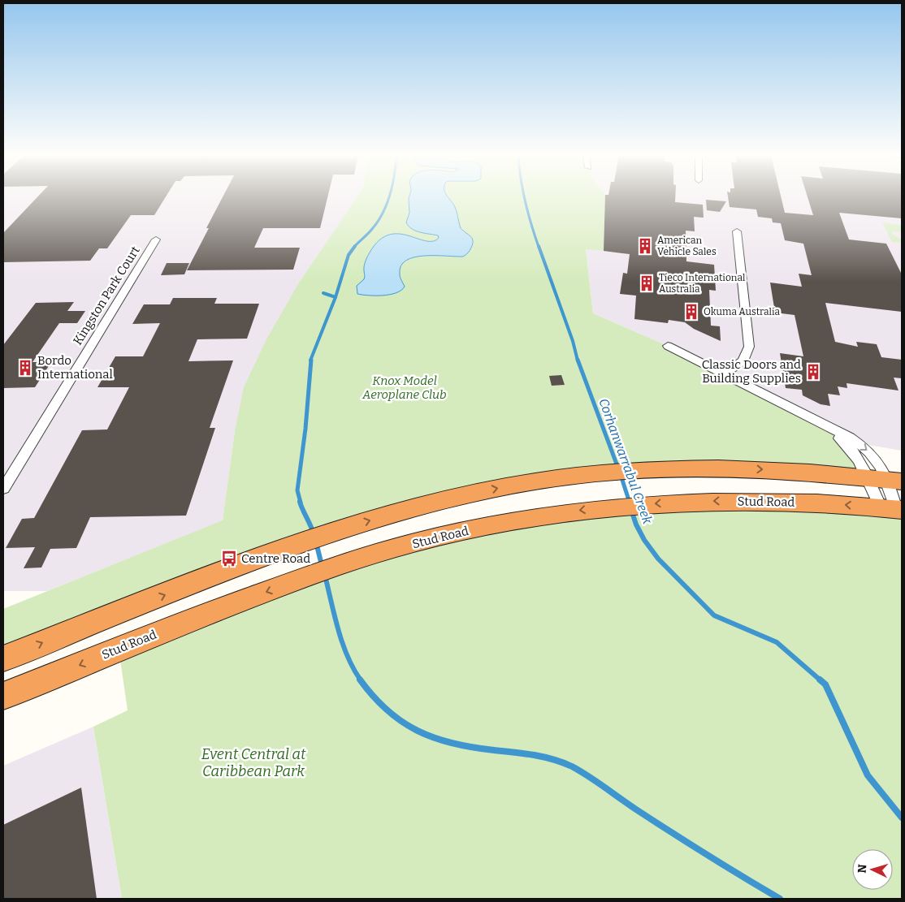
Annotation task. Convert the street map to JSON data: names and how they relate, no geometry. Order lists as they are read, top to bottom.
{
  "streets": {
    "highway": ["Stud Road"],
    "street": ["Kingston Park Court"]
  },
  "water": ["Corhanwarrabul Creek"],
  "parks": ["Knox Model Aeroplane Club", "Event Central at Caribbean Park"],
  "places": {
    "building": [
      "American Vehicle Sales",
      "Tieco International Australia",
      "Okuma Australia",
      "Bordo International",
      "Classic Doors and Building Supplies"
    ],
    "bus stop": ["Centre Road"]
  },
  "north": "left"
}
